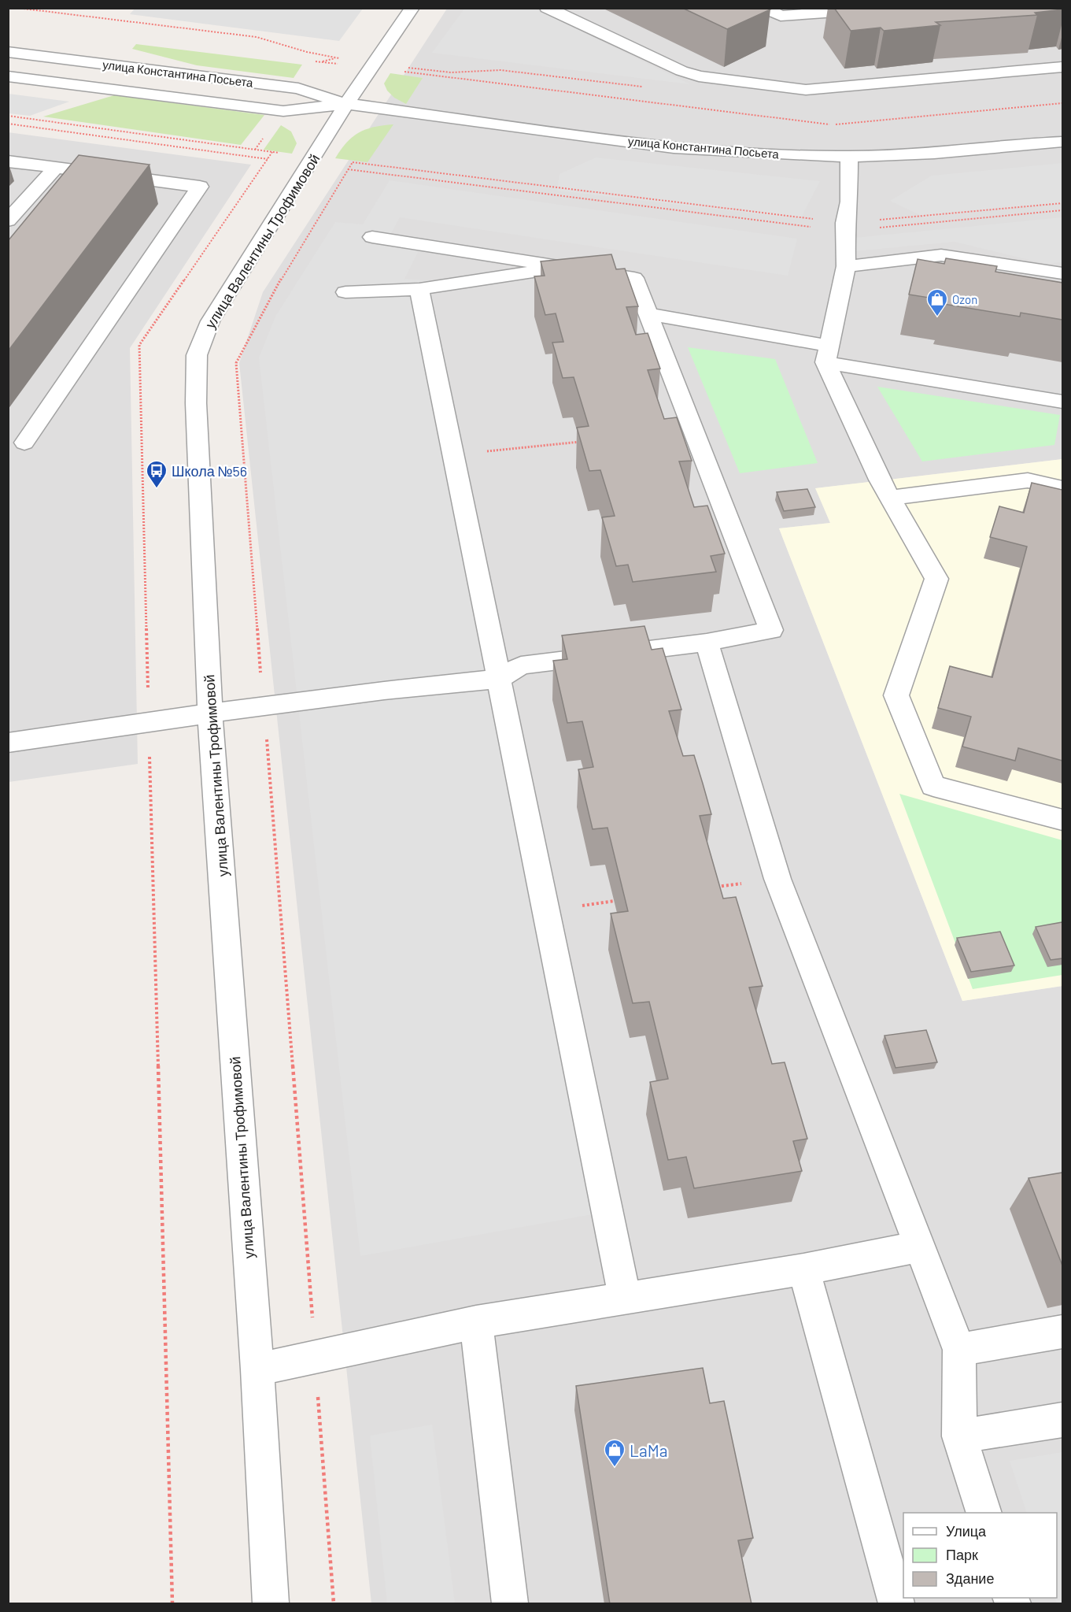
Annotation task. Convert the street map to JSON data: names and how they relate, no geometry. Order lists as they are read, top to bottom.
{
  "streets": {
    "street": ["улица Константина Посьета", "улица Валентины Трофимовой"]
  },
  "crossings": [
    ["улица Константина Посьета", "улица Валентины Трофимовой"]
  ],
  "places": {
    "shop": ["Ozon", "LaMa"],
    "bus stop": ["Школа №56"]
  },
  "legend": ["Улица", "Парк", "Здание"]
}
